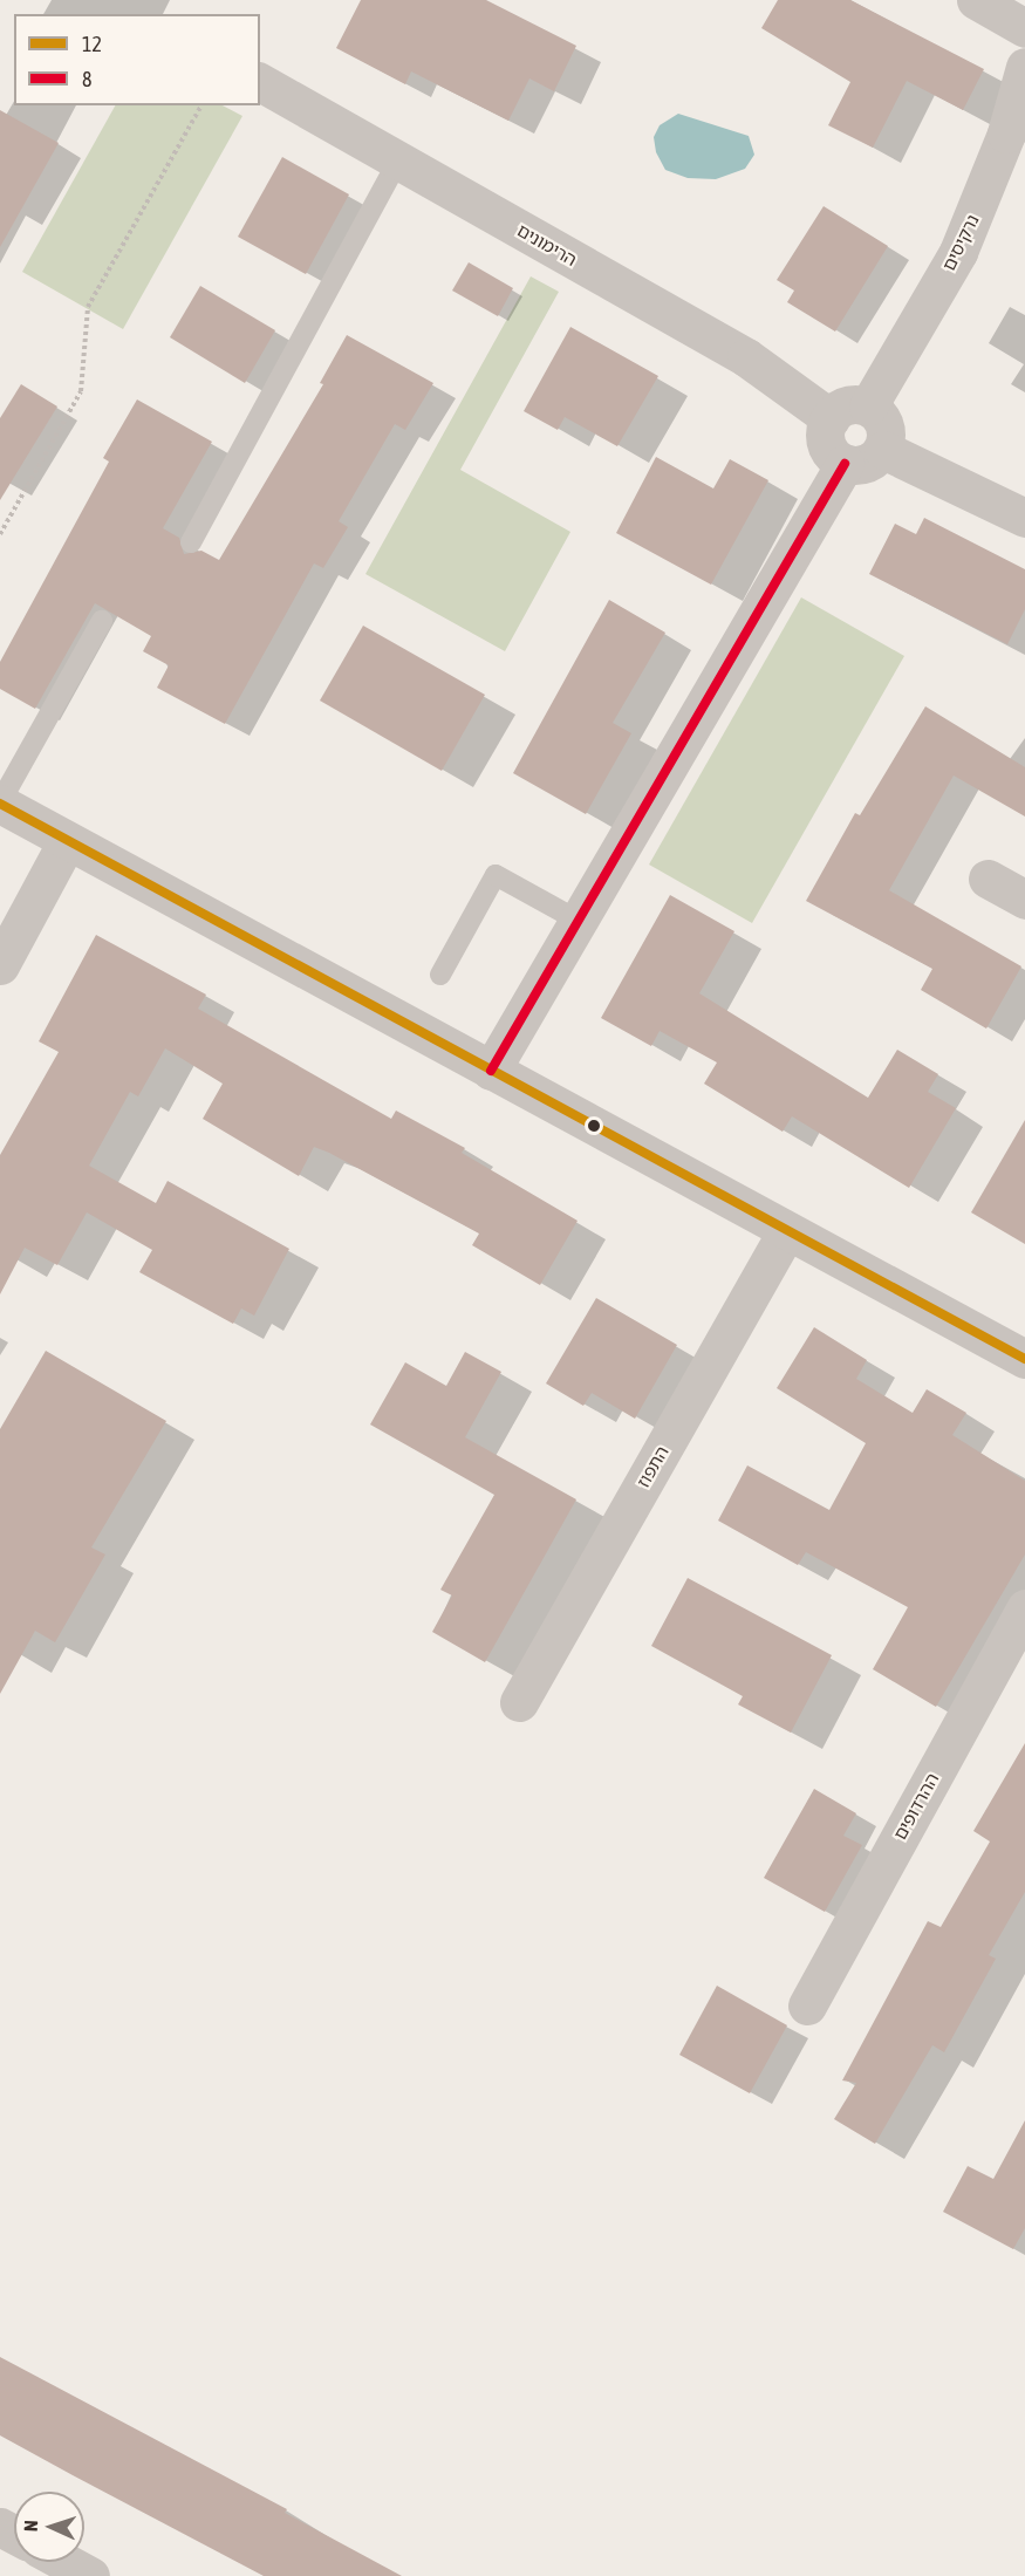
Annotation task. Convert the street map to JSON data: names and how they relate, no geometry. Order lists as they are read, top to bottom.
{
  "streets": {
    "street": [
      "נרקיסים",
      "הרימונים",
      "התפוז",
      "ההרדופים"
    ]
  },
  "crossings": [
    ["נרקיסים", "הרימונים"]
  ],
  "lines": ["transit line 8", "transit line 12"],
  "legend": ["12", "8"],
  "north": "left"
}
